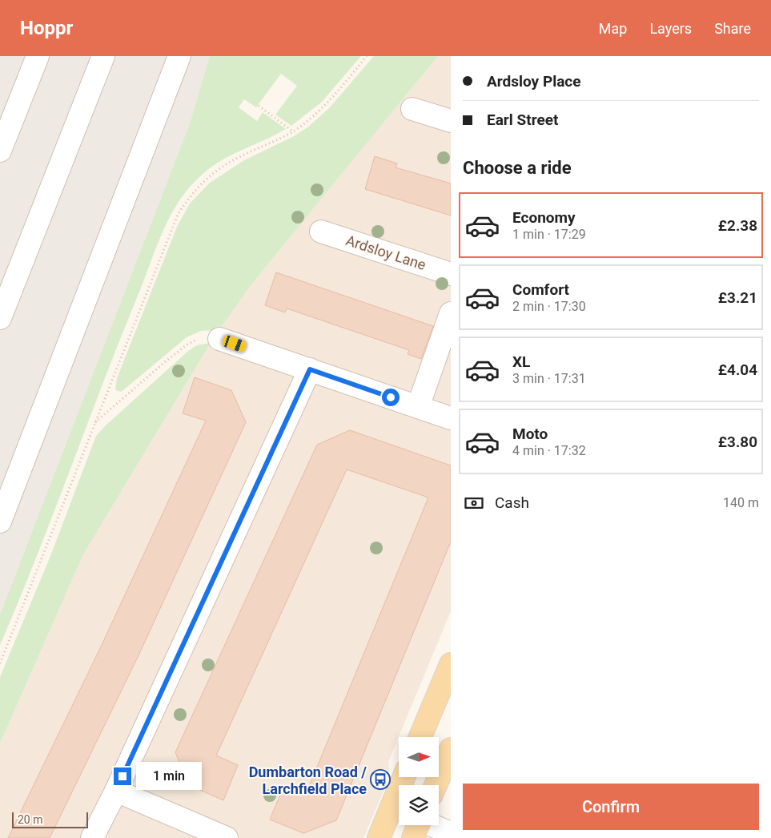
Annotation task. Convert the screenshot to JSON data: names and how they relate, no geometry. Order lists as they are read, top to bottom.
{
  "streets": {
    "street": ["Ardsloy Lane"]
  },
  "places": {
    "bus stop": ["Dumbarton Road / Larchfield Place"]
  },
  "scale_bar": "20 m",
  "north": "right",
  "page": {
    "header": "Hoppr",
    "nav": ["Map", "Layers", "Share"],
    "banner": ["Ardsloy Place", "Earl Street"],
    "heading": "Choose a ride",
    "list": [
      {
        "name": "Economy",
        "note": "1 min · 17:29",
        "value": "£2.38"
      },
      {
        "name": "Comfort",
        "note": "2 min · 17:30",
        "value": "£3.21"
      },
      {
        "name": "XL",
        "note": "3 min · 17:31",
        "value": "£4.04"
      },
      {
        "name": "Moto",
        "note": "4 min · 17:32",
        "value": "£3.80"
      }
    ],
    "pay": ["Cash", "140 m"],
    "bubble": "1 min",
    "buttons": "Confirm",
    "scale": "20 m"
  }
}
